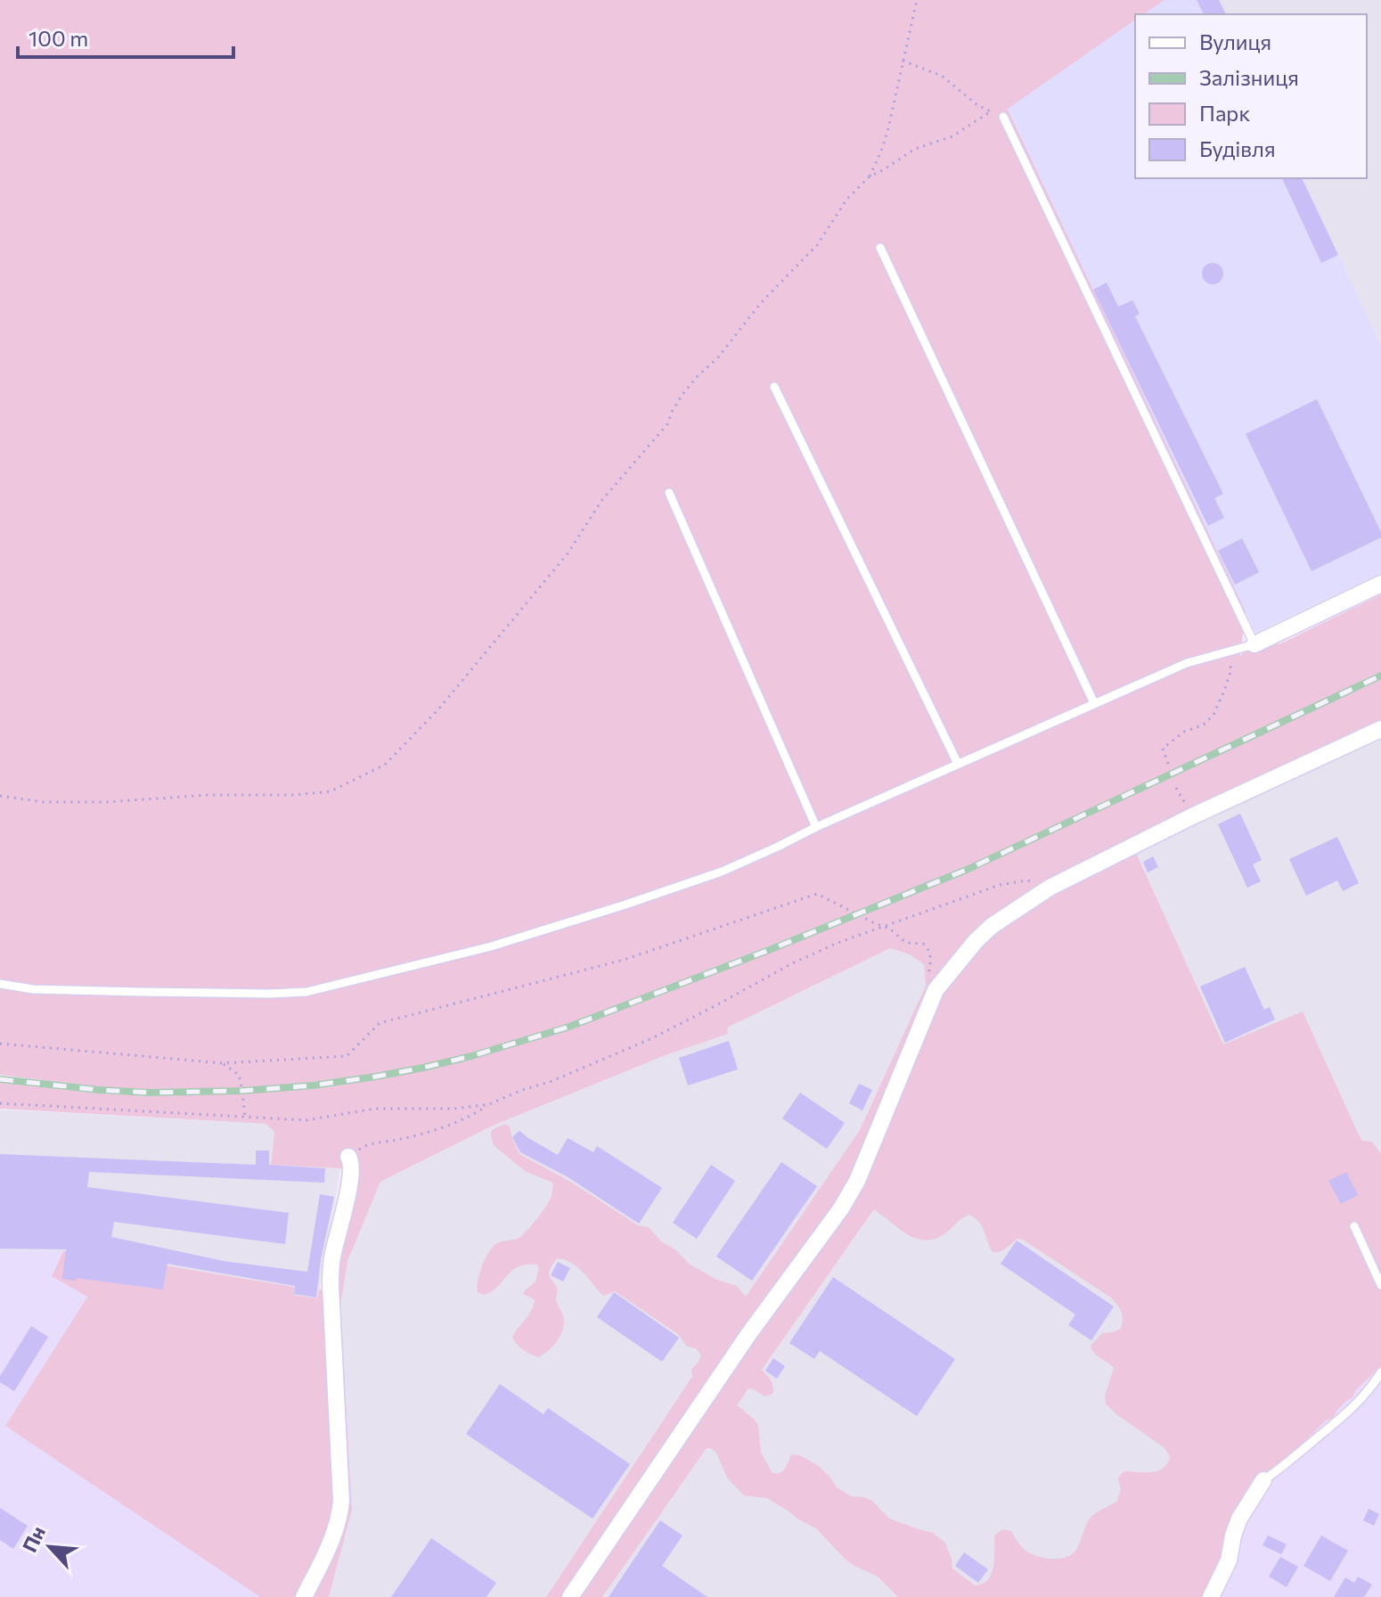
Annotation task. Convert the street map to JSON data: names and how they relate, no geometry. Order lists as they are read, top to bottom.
{
  "legend": [
    "Вулиця",
    "Залізниця",
    "Парк",
    "Будівля"
  ],
  "scale_bar": "100 m",
  "north": "top left"
}
